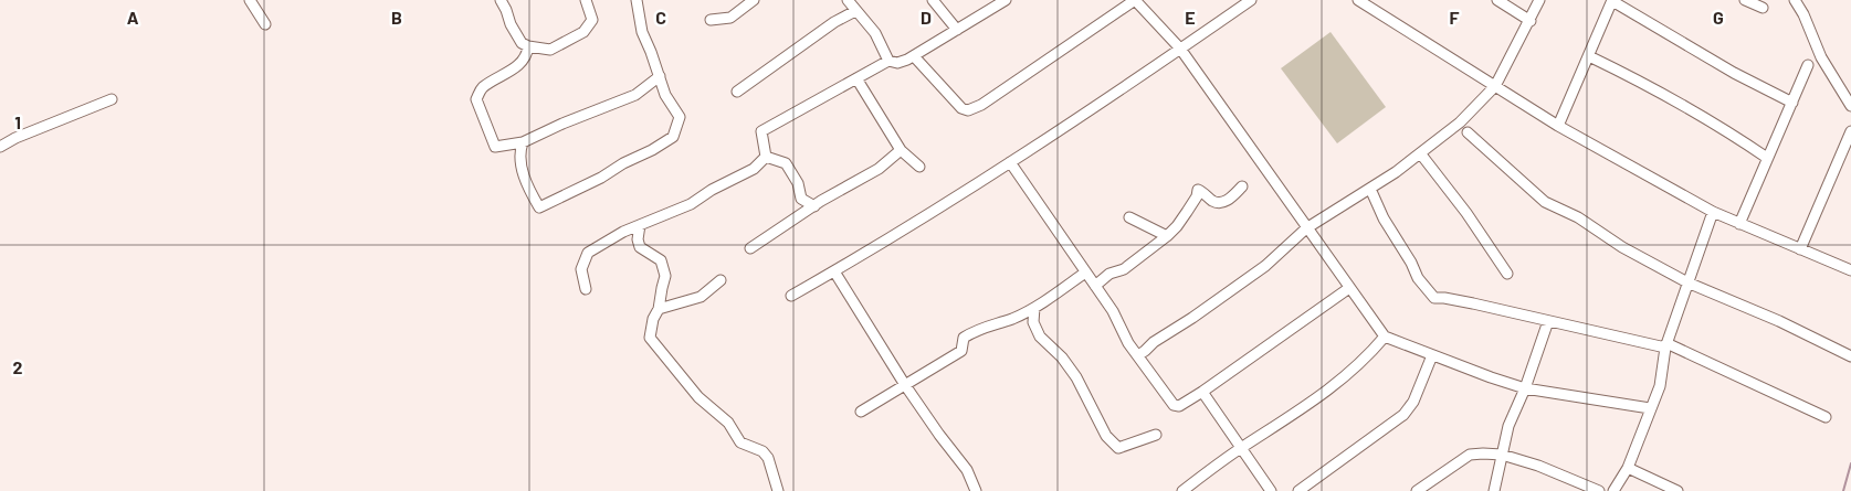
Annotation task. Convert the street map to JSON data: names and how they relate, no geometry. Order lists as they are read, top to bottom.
{
  "grid": {
    "columns": [
      "A",
      "B",
      "C",
      "D",
      "E",
      "F",
      "G"
    ],
    "rows": ["1", "2"]
  }
}
